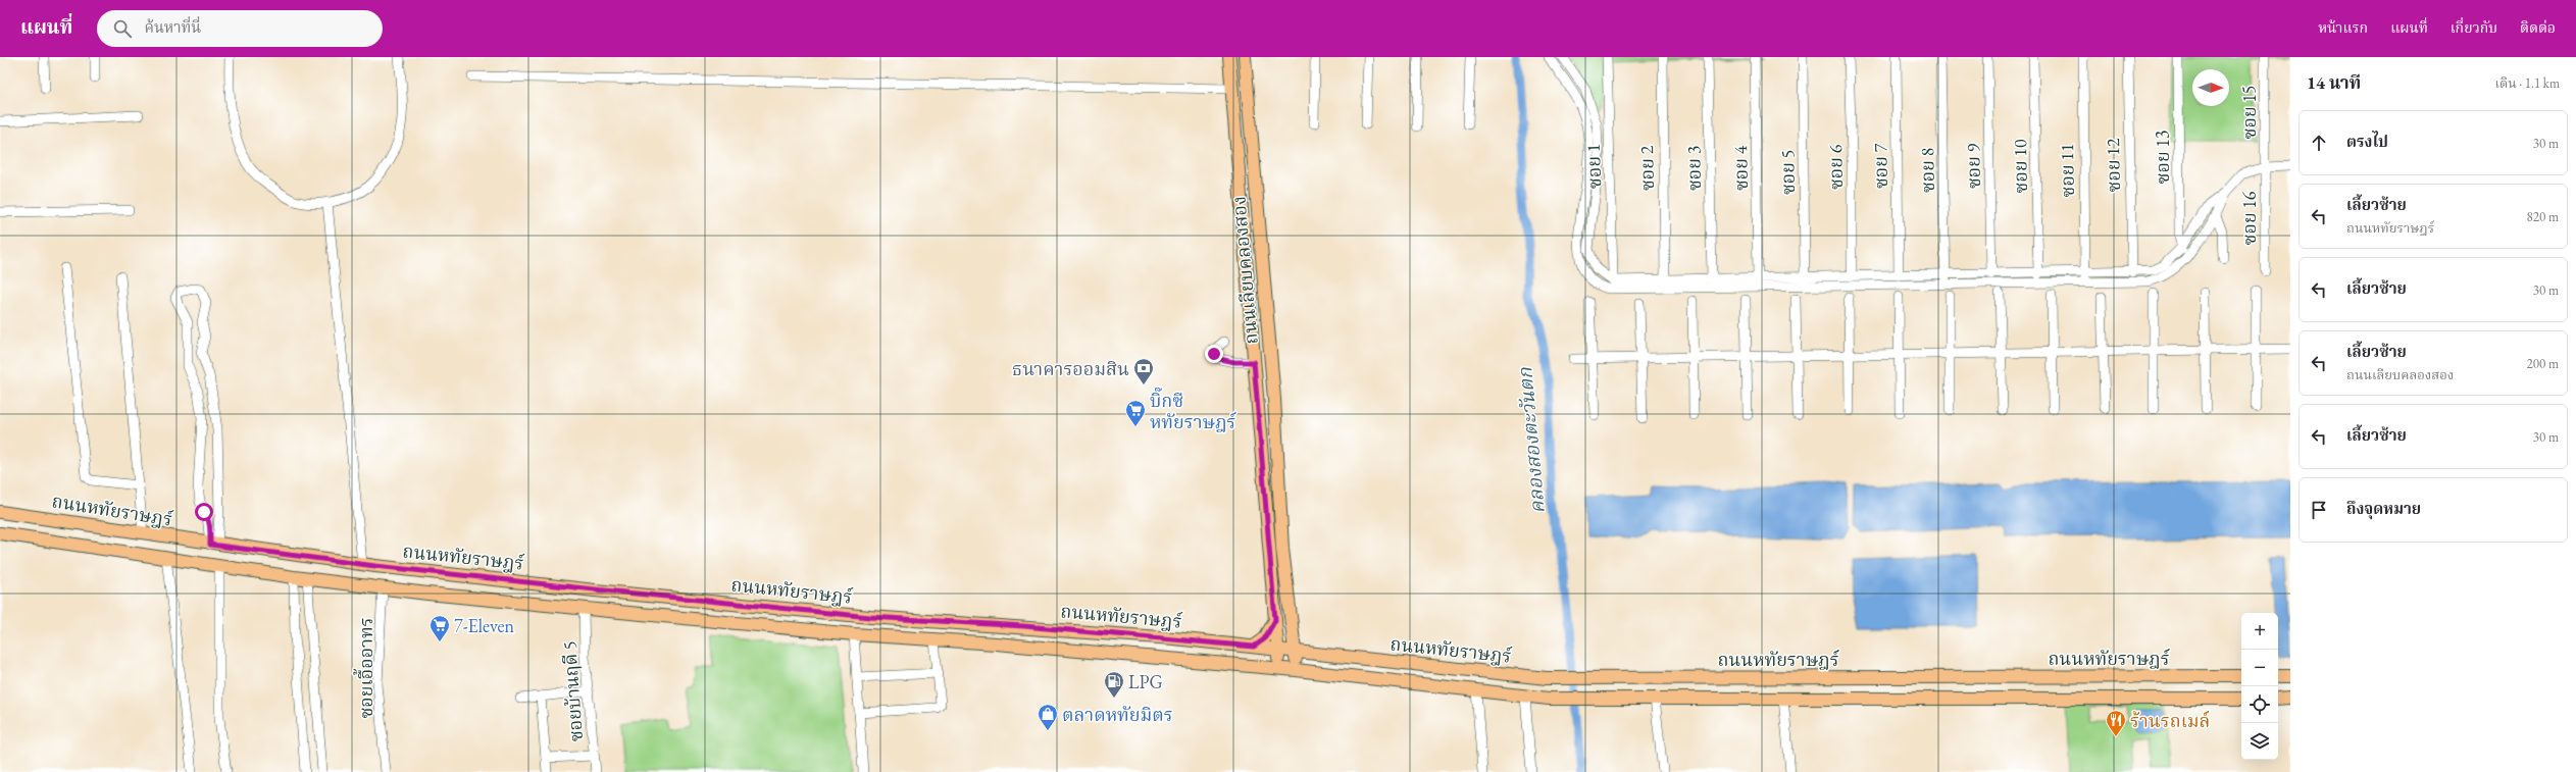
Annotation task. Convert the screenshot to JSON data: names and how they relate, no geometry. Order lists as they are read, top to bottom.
{
  "streets": {
    "main road": ["ถนนเลียบคลองสอง", "ถนนหทัยราษฎร์"],
    "street": [
      "ซอย 15",
      "ซอย 13",
      "ซอย 12",
      "ซอย 1",
      "ซอย 7",
      "ซอย 9",
      "ซอย 10",
      "ซอย 6",
      "ซอย 2",
      "ซอย 3",
      "ซอย 4",
      "ซอย 8",
      "ซอย 11",
      "ซอย 5",
      "ซอย 16",
      "ซอยเอื้ออาทร",
      "ซอยบ้านฤดี 5"
    ]
  },
  "crossings": [
    ["ซอย 15", "ซอย 16"],
    ["ถนนเลียบคลองสอง", "ถนนหทัยราษฎร์"],
    ["ถนนหทัยราษฎร์", "ซอยเอื้ออาทร"],
    ["ถนนหทัยราษฎร์", "ซอยบ้านฤดี 5"]
  ],
  "water": ["คลองสองตะวันตก"],
  "places": {
    "bank": ["ธนาคารออมสิน"],
    "supermarket": ["บิ๊กซี หทัยราษฎร์", "7-Eleven"],
    "fuel station": ["LPG"],
    "shop": ["ตลาดหทัยมิตร"],
    "restaurant": ["ร้านรถเมล์"]
  },
  "north": "right",
  "page": {
    "header": "แผนที่",
    "search": "ค้นหาที่นี่",
    "nav": [
      "หน้าแรก",
      "แผนที่",
      "เกี่ยวกับ",
      "ติดต่อ"
    ],
    "heading": ["14 นาที", "เดิน · 1.1 km"],
    "list": [
      ["ตรงไป", "30 m"],
      ["เลี้ยวซ้าย", "ถนนหทัยราษฎร์", "820 m"],
      ["เลี้ยวซ้าย", "30 m"],
      ["เลี้ยวซ้าย", "ถนนเลียบคลองสอง", "200 m"],
      ["เลี้ยวซ้าย", "30 m"],
      "ถึงจุดหมาย"
    ],
    "map_buttons": ["+", "−"]
  }
}
